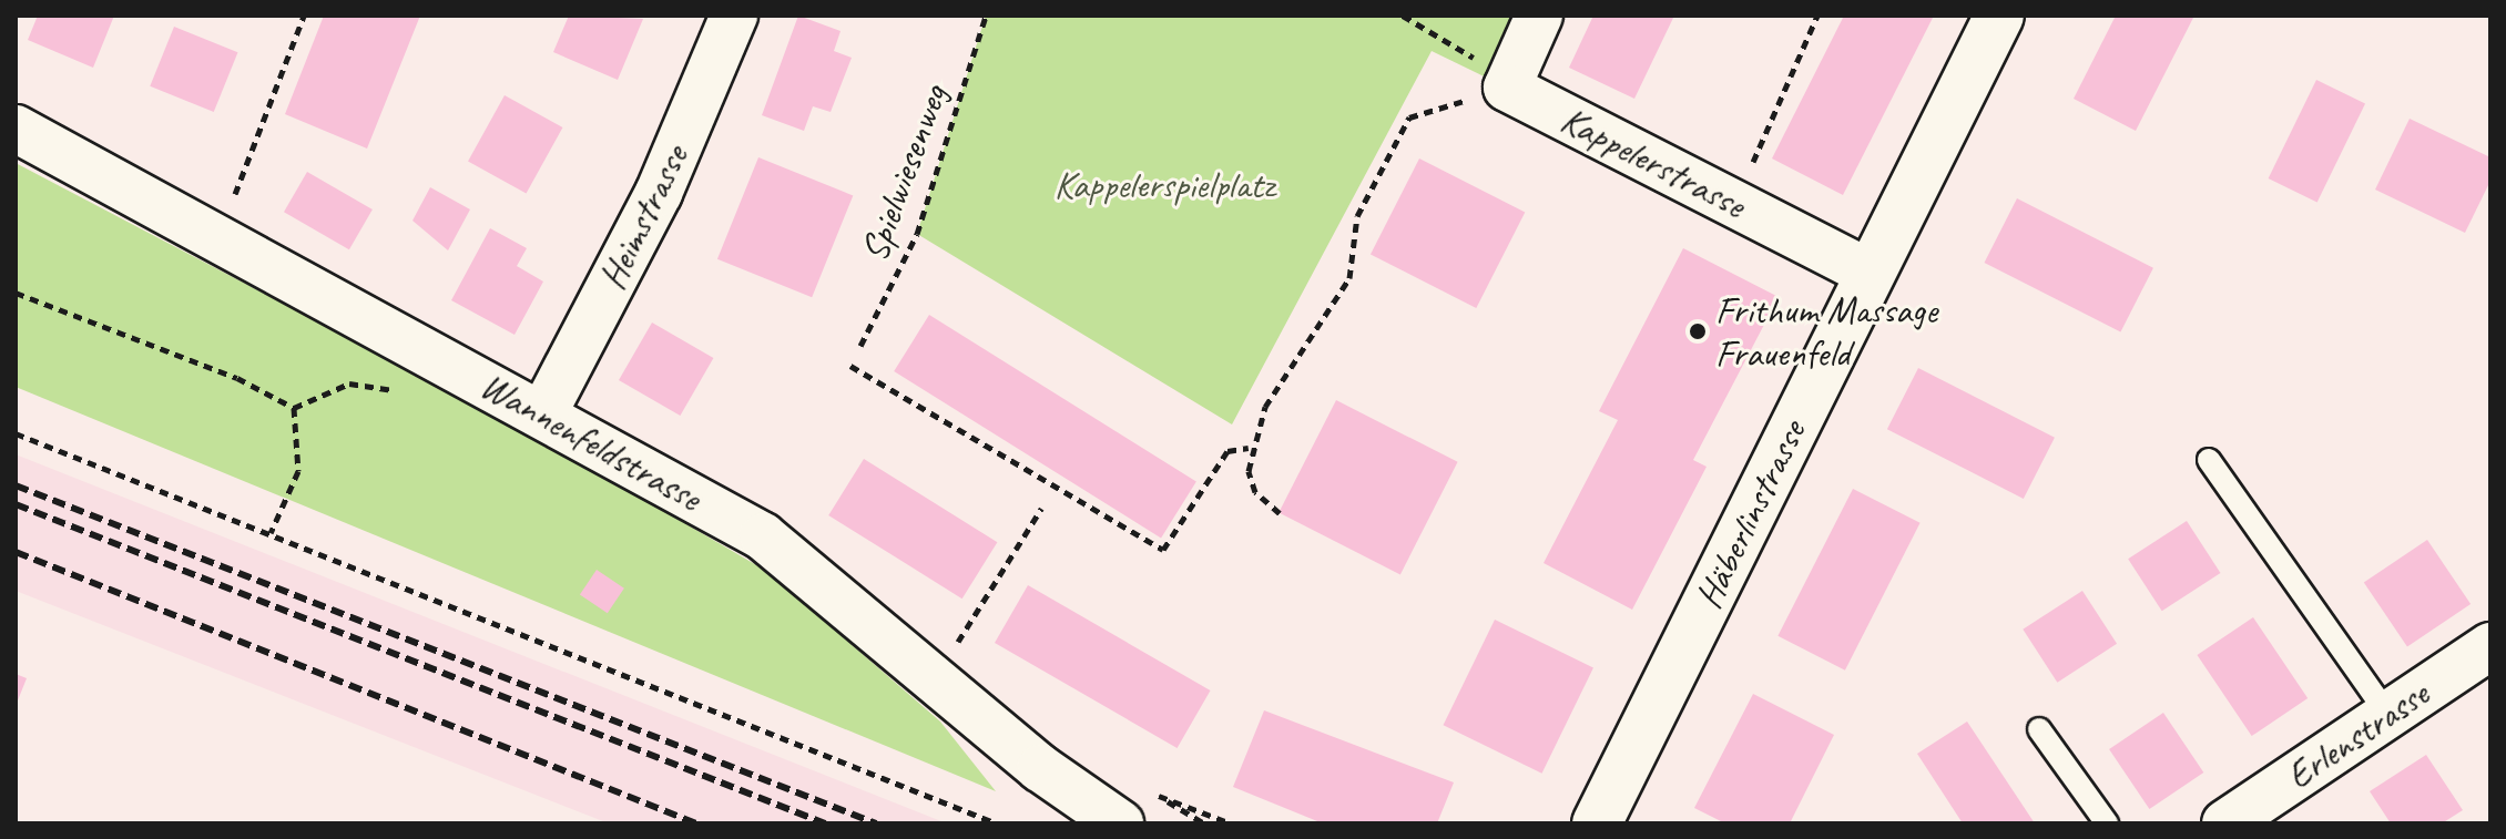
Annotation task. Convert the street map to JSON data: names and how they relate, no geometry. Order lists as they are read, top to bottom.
{
  "streets": {
    "street": [
      "Kappelerstrasse",
      "Heimstrasse",
      "Wannenfeldstrasse",
      "Häberlinstrasse",
      "Erlenstrasse"
    ],
    "path": ["Spielwiesenweg"]
  },
  "crossings": [
    ["Kappelerstrasse", "Häberlinstrasse"],
    ["Heimstrasse", "Wannenfeldstrasse"]
  ],
  "parks": ["Kappelerspielplatz"],
  "places": ["Frithum Massage Frauenfeld"]
}
